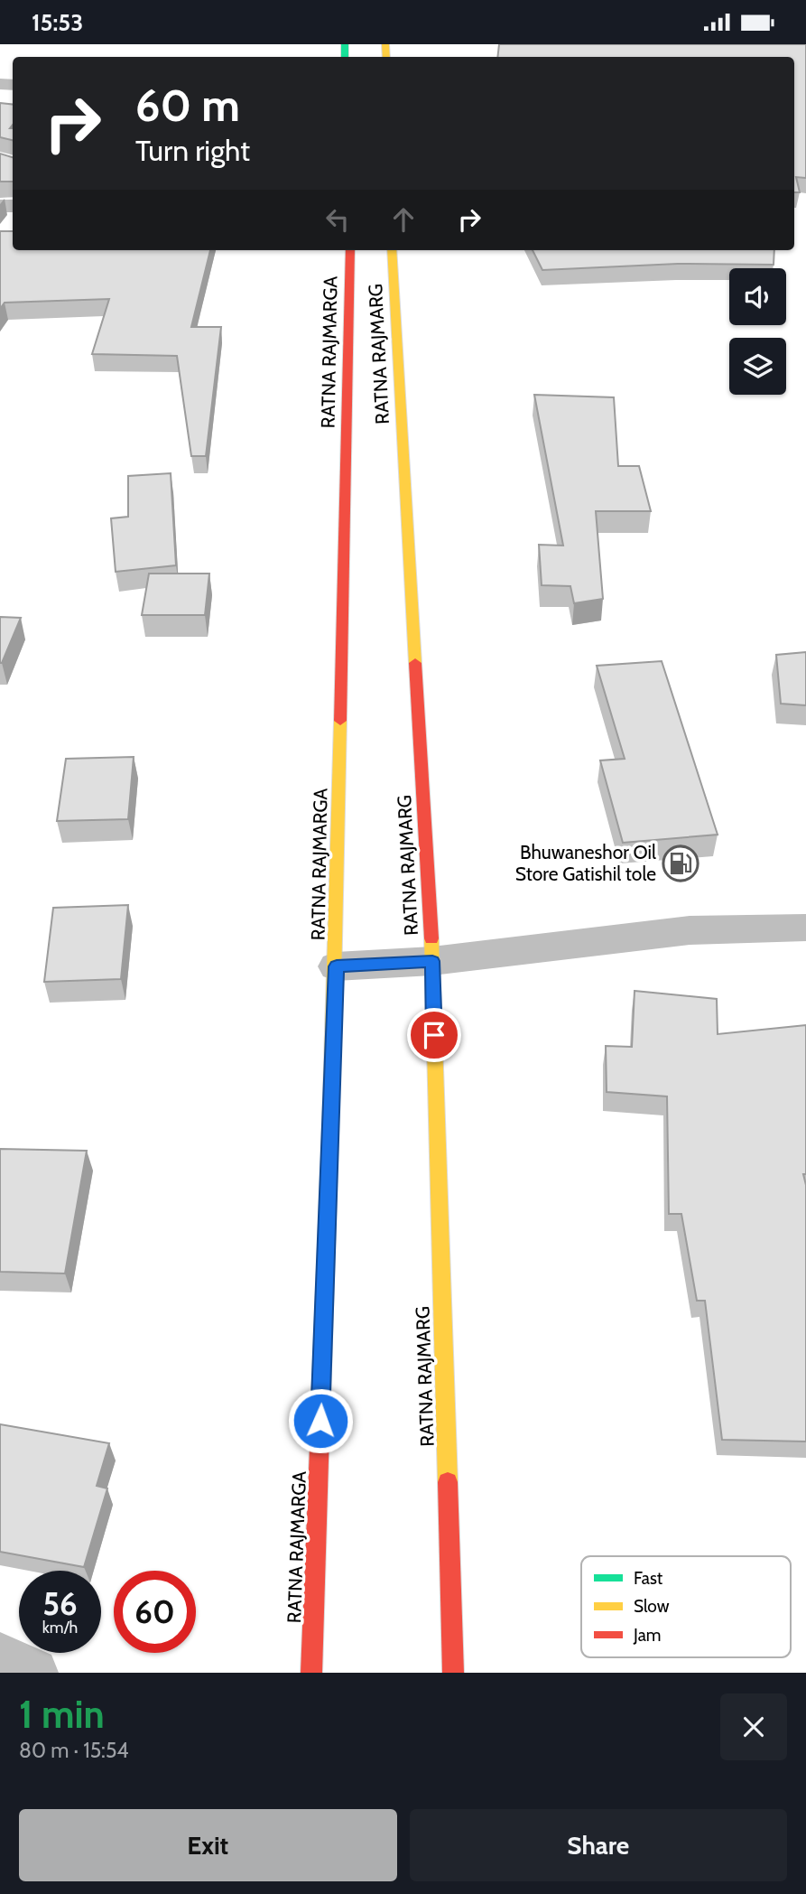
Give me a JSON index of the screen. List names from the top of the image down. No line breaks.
{"streets":{"main road":["RATNA RAJMARGA","RATNA RAJMARG"]},"places":{"fuel station":["Bhuwaneshor Oil Store Gatishil tole"]},"legend":["Fast","Slow","Jam"],"page":{"status":"15:53","turn":["60 m","Turn right"],"speed":"56 km/h","limit":"60","heading":["1 min","80 m · 15:54"],"buttons":["Exit","Share"]}}
